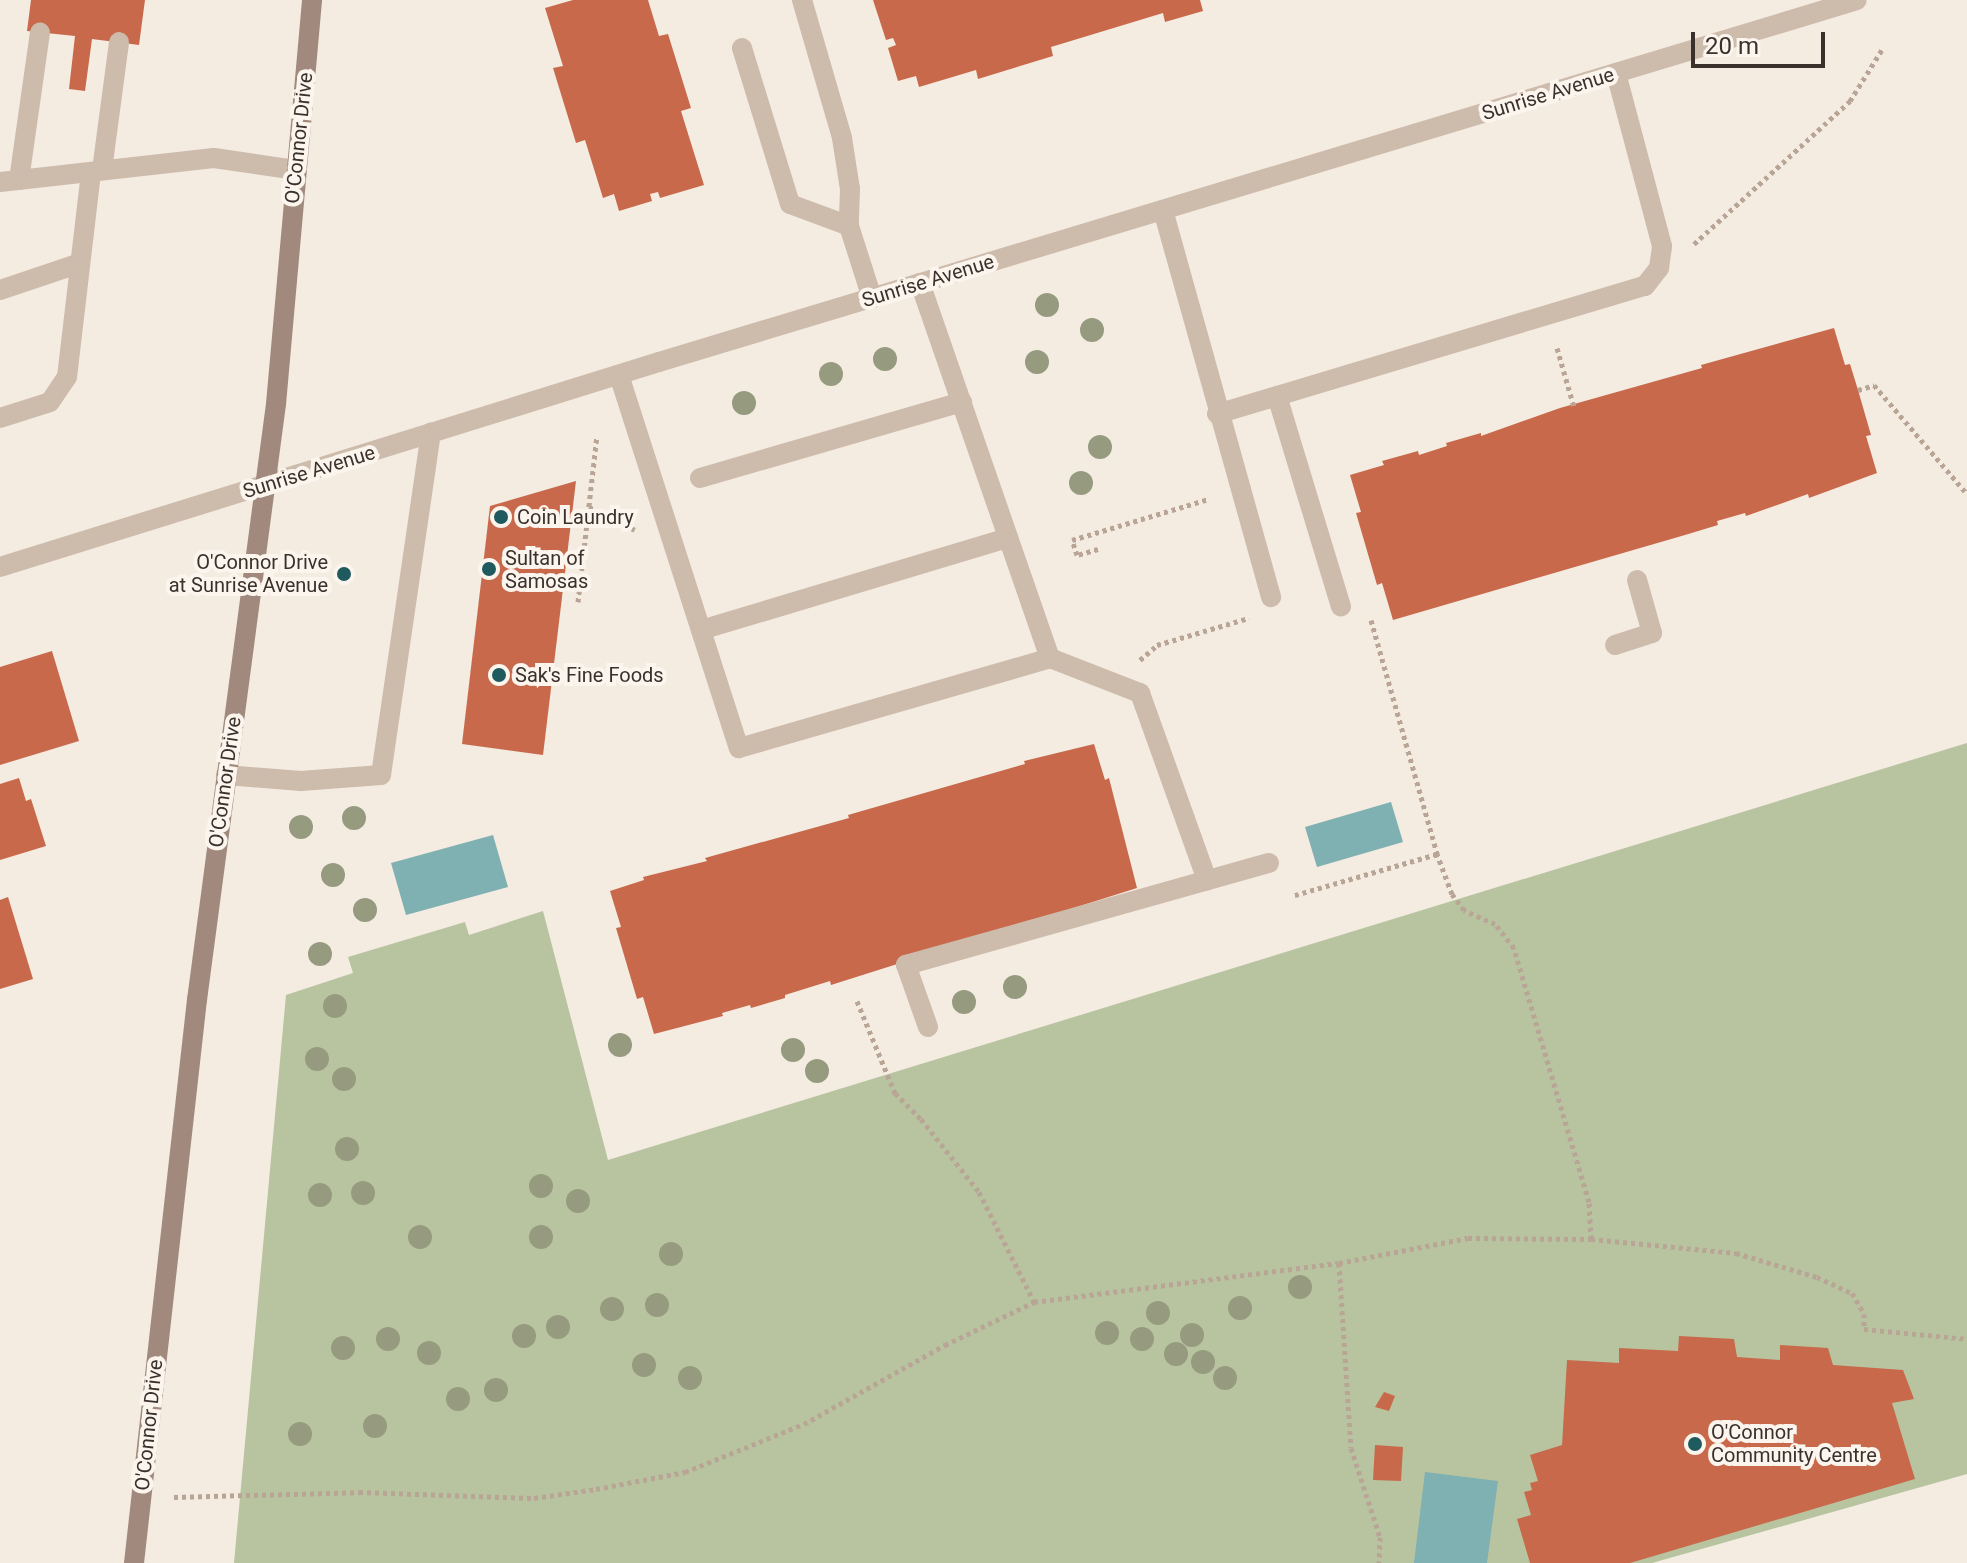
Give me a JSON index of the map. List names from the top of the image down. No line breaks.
{"streets":{"main road":["O'Connor Drive"],"street":["Sunrise Avenue"]},"crossings":[["Sunrise Avenue","O'Connor Drive"]],"places":["Coin Laundry","Sultan of Samosas","O'Connor Drive at Sunrise Avenue","Sak's Fine Foods","O'Connor Community Centre"],"scale_bar":"20 m"}
